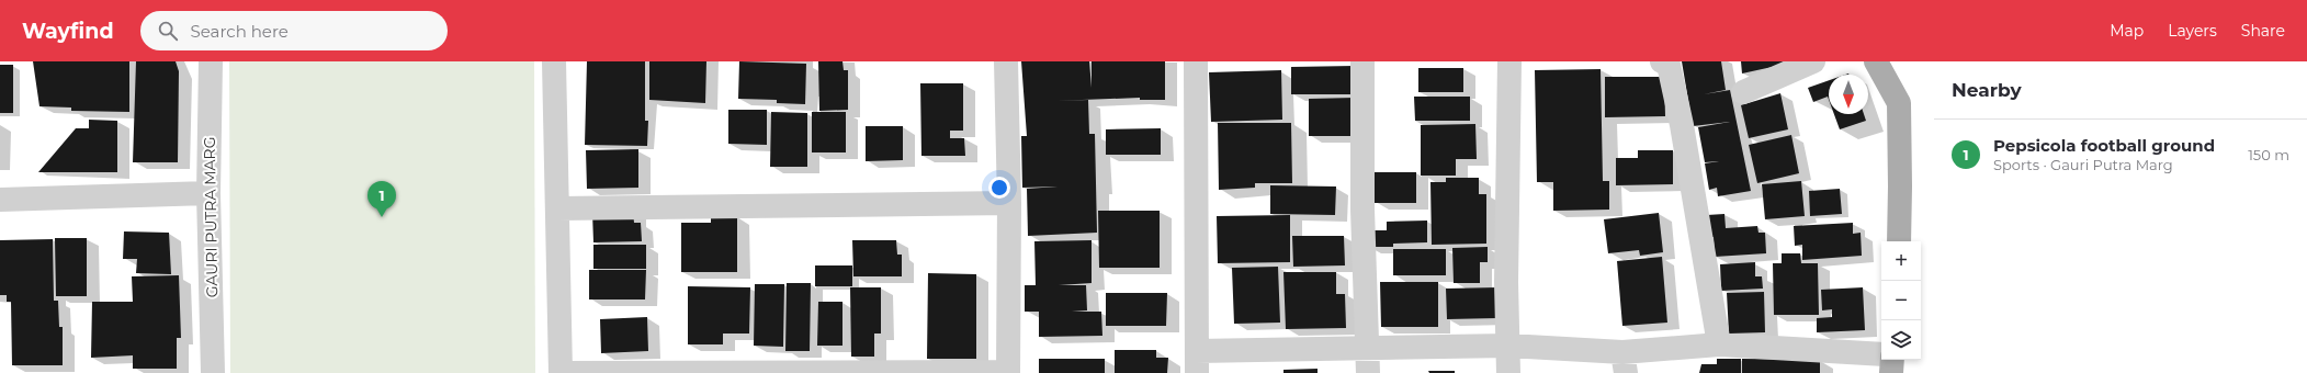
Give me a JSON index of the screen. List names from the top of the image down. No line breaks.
{"streets":{"street":["GAURI PUTRA MARG"]},"north":"bottom","page":{"header":"Wayfind","search":"Search here","nav":["Map","Layers","Share"],"heading":"Nearby","list":[{"mark":"1","name":"Pepsicola football ground","note":"Sports · Gauri Putra Marg","value":"150 m"}],"pins":"1","map_buttons":["+","−"]}}
